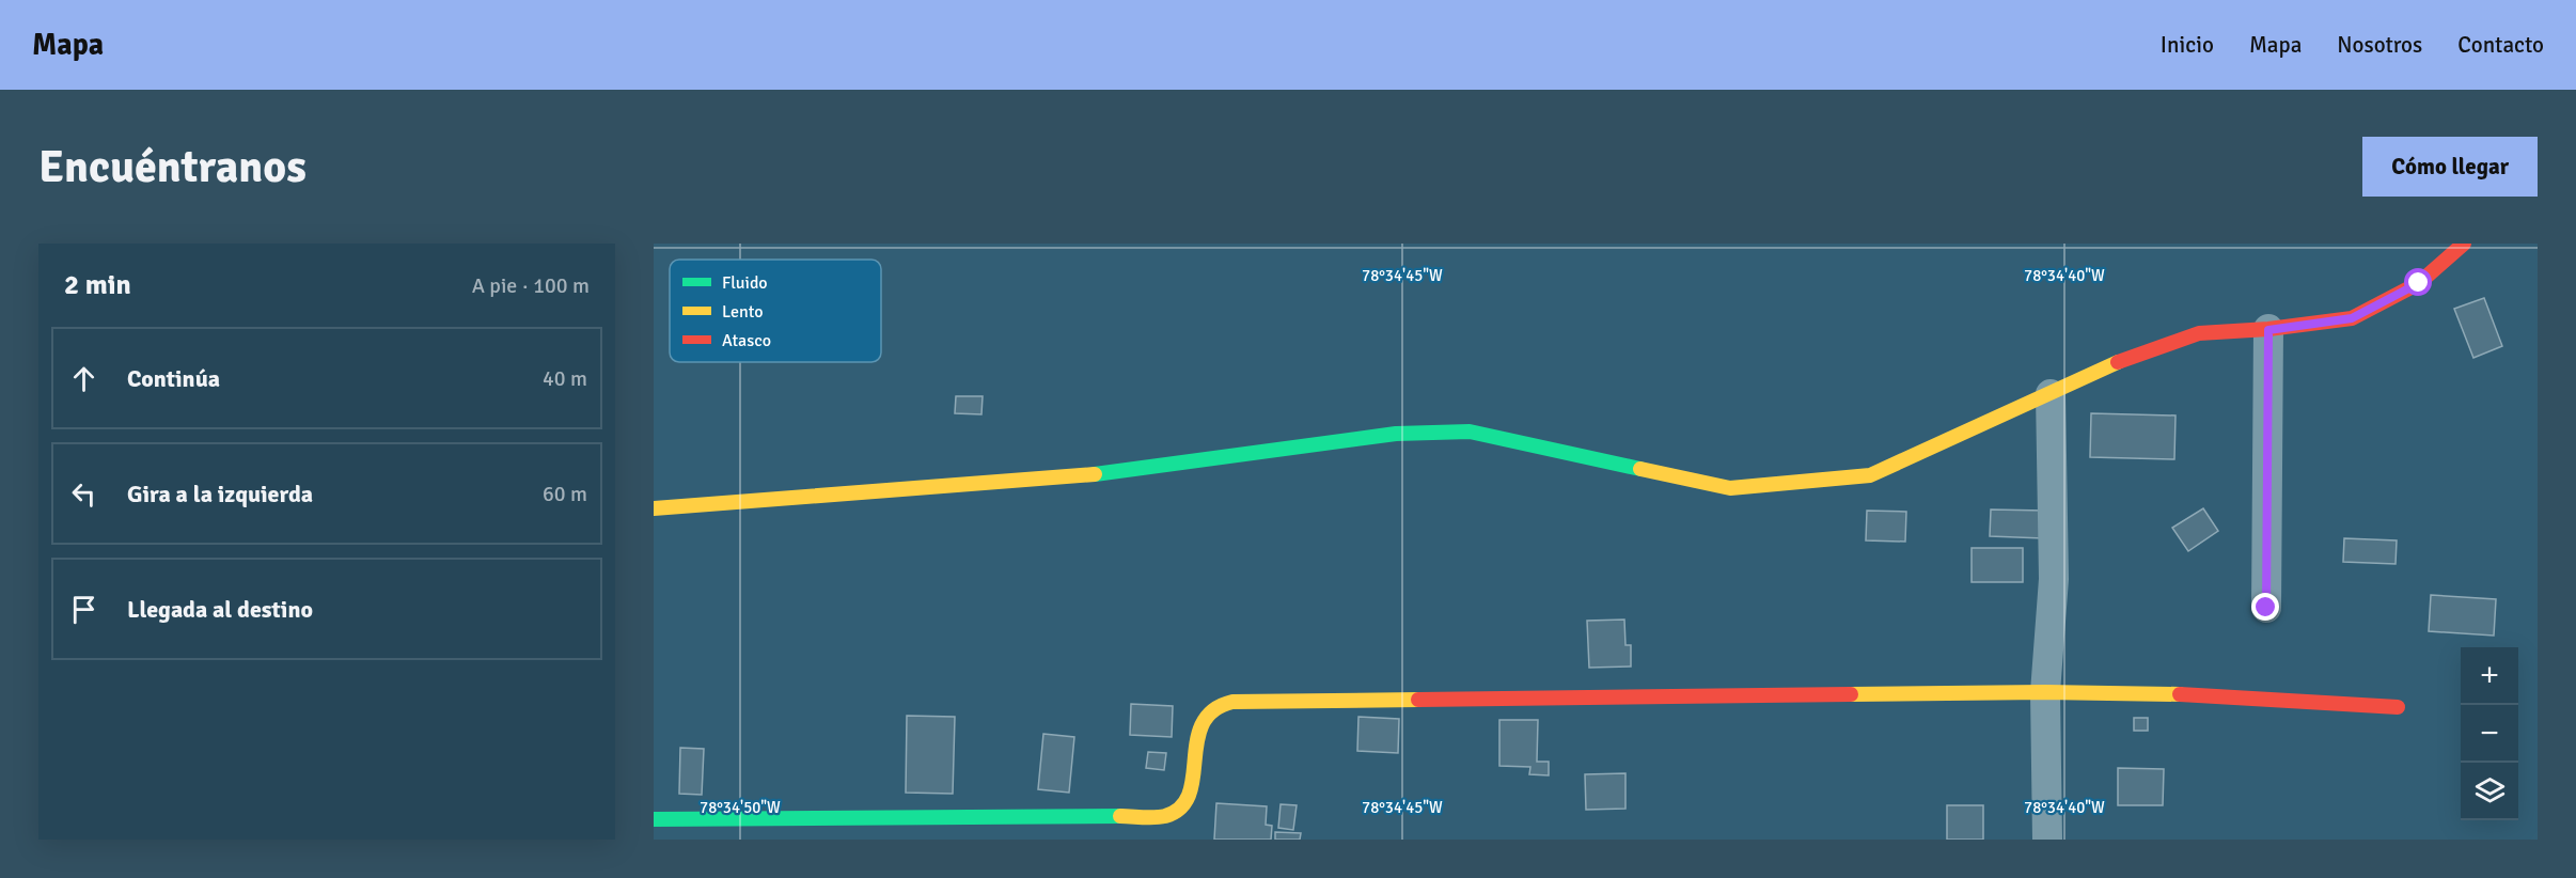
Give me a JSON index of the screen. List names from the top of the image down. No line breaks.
{"legend":["Fluido","Lento","Atasco"],"page":{"header":"Mapa","nav":["Inicio","Mapa","Nosotros","Contacto"],"buttons":"Cómo llegar","title":"Encuéntranos","heading":["2 min","A pie · 100 m"],"list":[["Continúa","40 m"],["Gira a la izquierda","60 m"],"Llegada al destino"],"map_buttons":["+","−"]},"coordinates":["78°34'45\"W","78°34'40\"W","78°34'50\"W"]}
